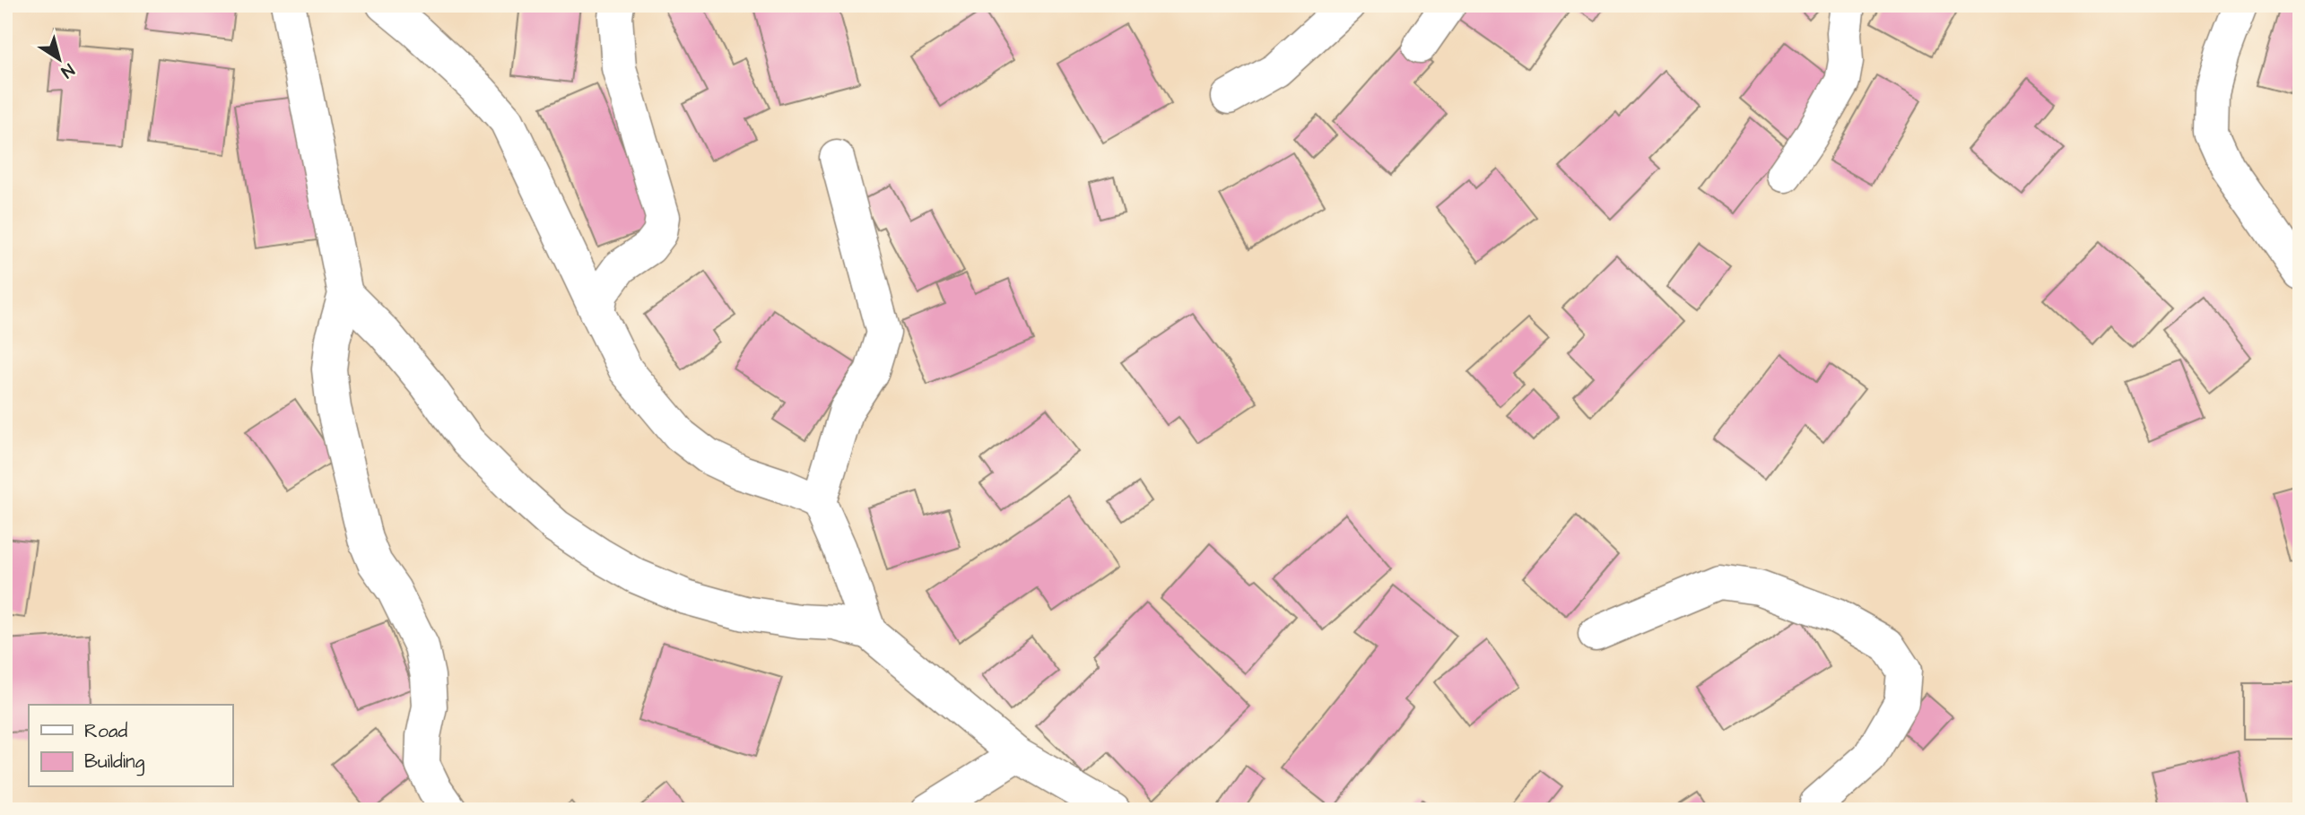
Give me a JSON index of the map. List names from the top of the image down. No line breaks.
{"legend":["Road","Building"],"north":"bottom right"}
